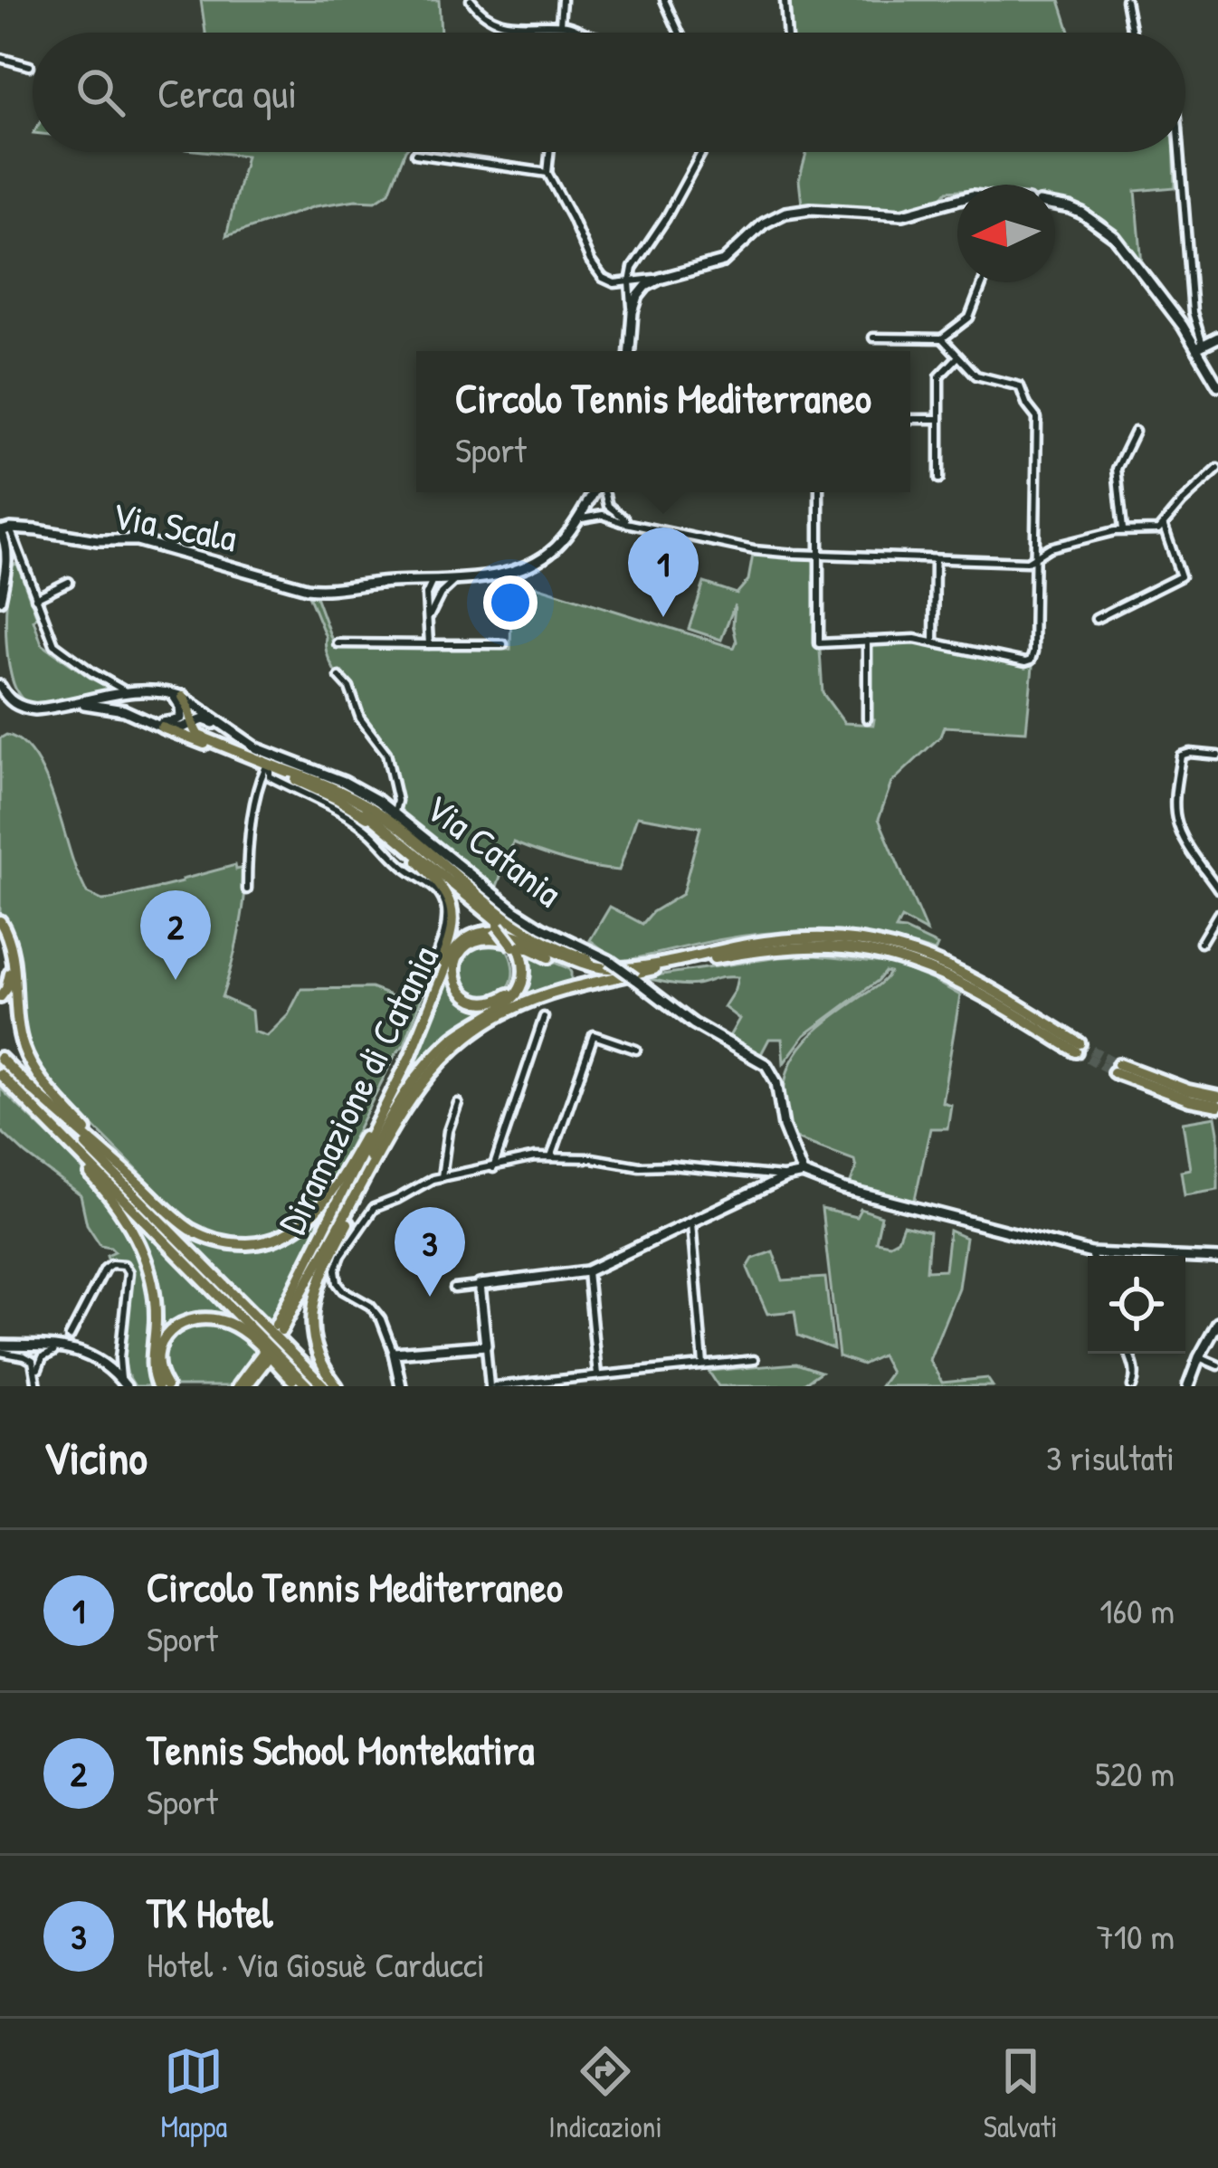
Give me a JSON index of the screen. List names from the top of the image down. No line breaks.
{"streets":{"highway":["Diramazione di Catania"],"main road":["Via Scala","Via Catania"]},"north":"left","page":{"search":"Cerca qui","popup":["Circolo Tennis Mediterraneo","Sport"],"pins":["1","2","3"],"heading":["Vicino","3 risultati"],"list":[{"mark":"1","name":"Circolo Tennis Mediterraneo","note":"Sport","value":"160 m"},{"mark":"2","name":"Tennis School Montekatira","note":"Sport","value":"520 m"},{"mark":"3","name":"TK Hotel","note":"Hotel · Via Giosuè Carducci","value":"710 m"}],"nav":["Mappa","Indicazioni","Salvati"]}}
